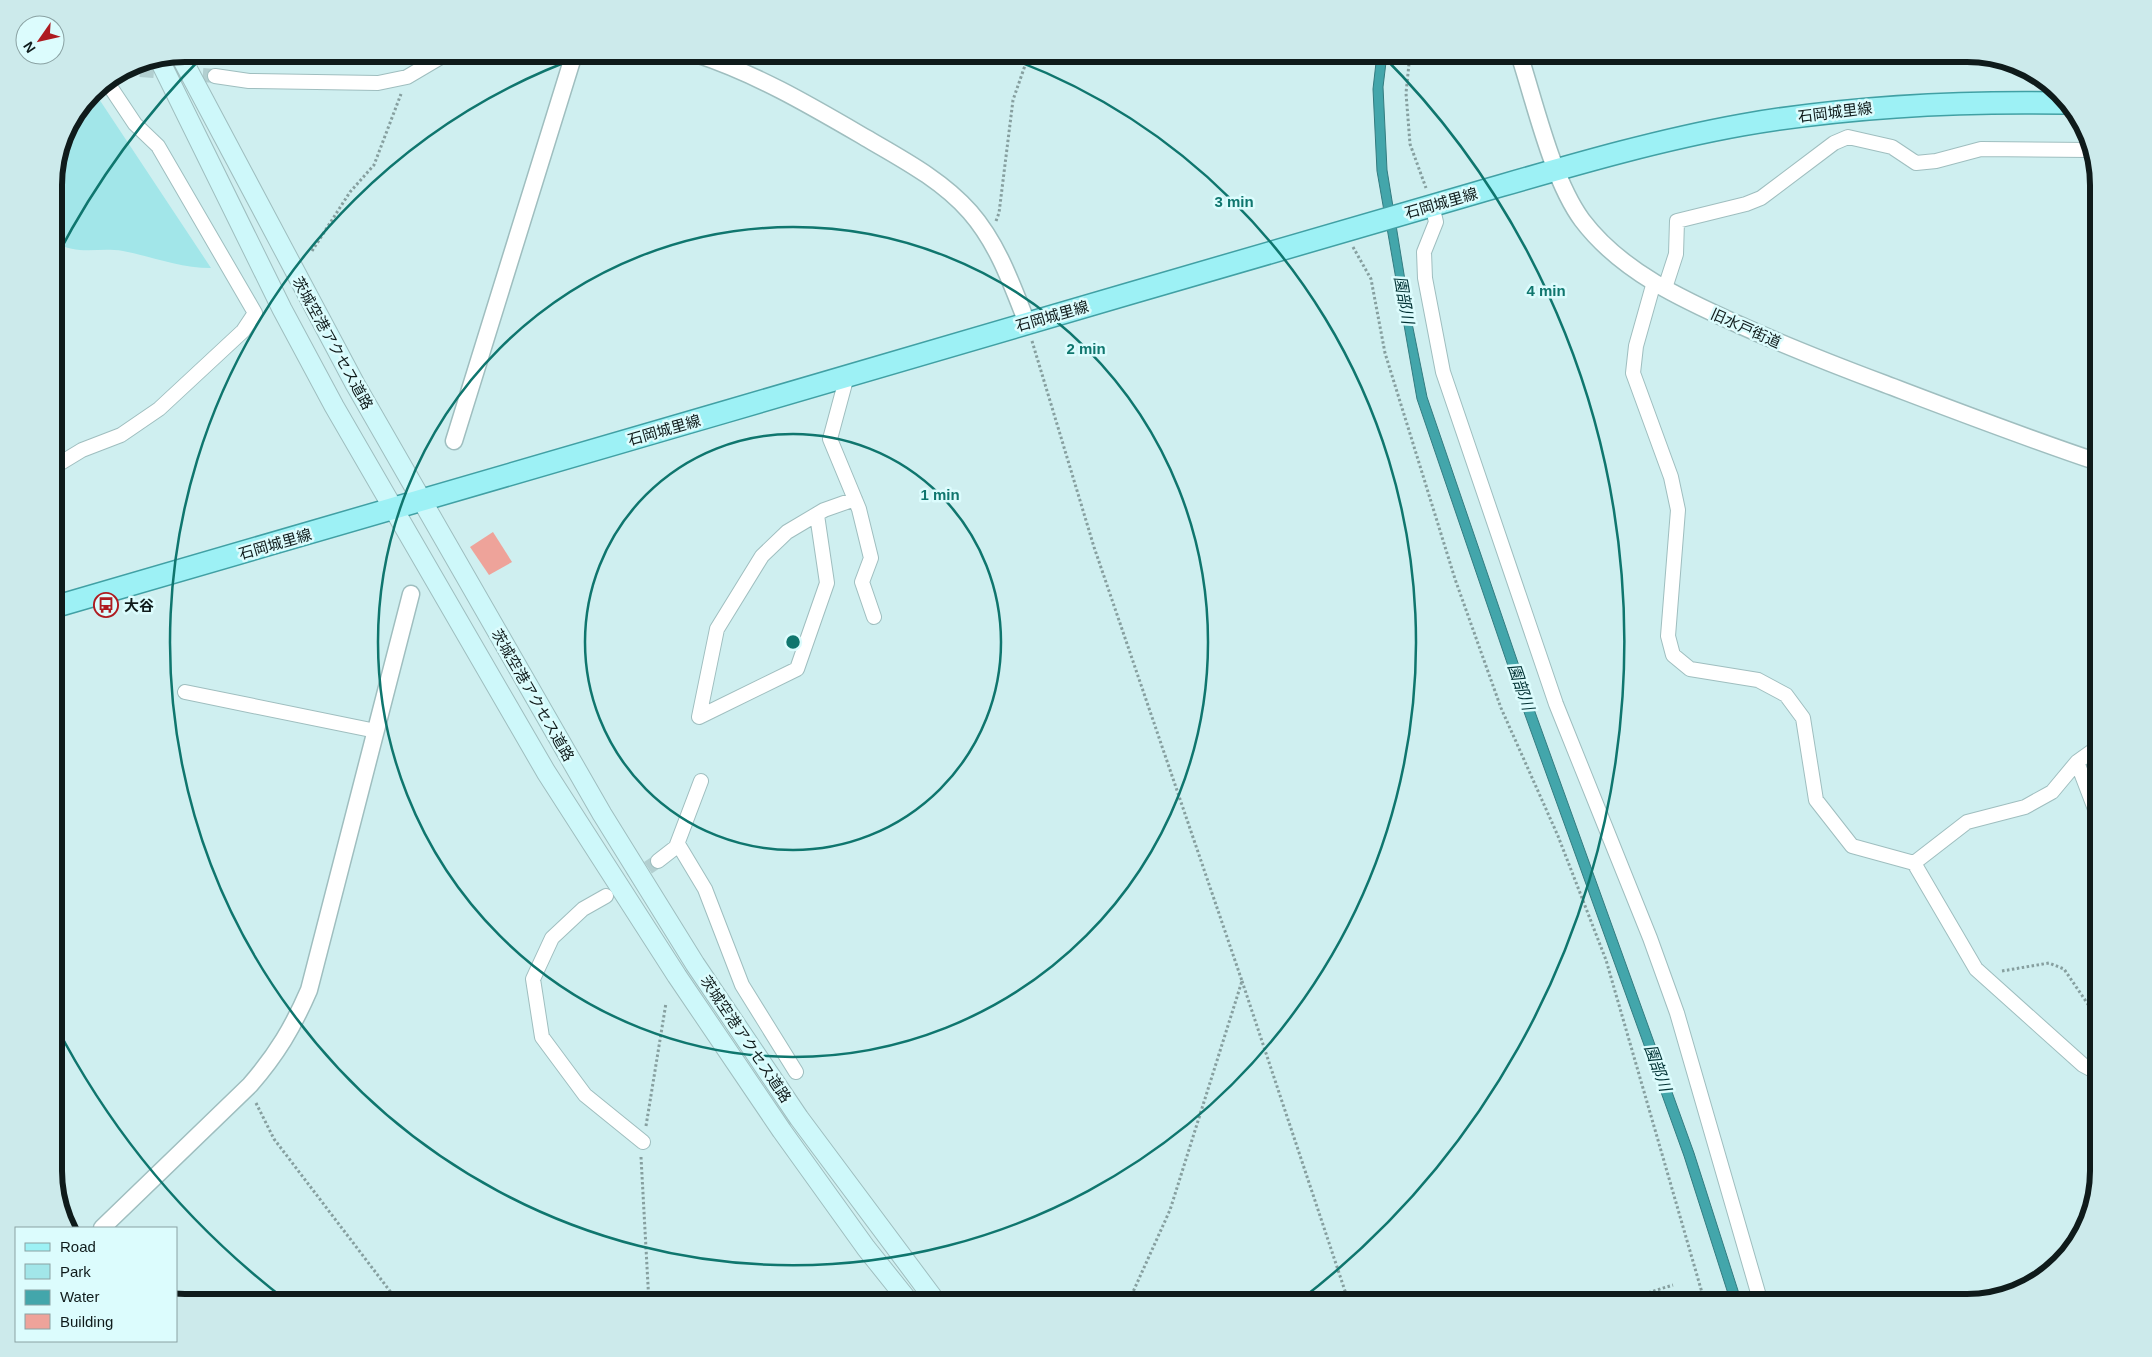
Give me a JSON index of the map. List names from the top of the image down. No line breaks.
{"streets":{"main road":["石岡城里線","茨城空港アクセス道路"],"street":["旧水戸街道"]},"crossings":[["石岡城里線","旧水戸街道"],["石岡城里線","茨城空港アクセス道路"]],"water":["園部川"],"places":{"bus stop":["大谷"]},"legend":["Road","Park","Water","Building"],"north":"bottom left","rings":["3 min","4 min","2 min","1 min"]}
